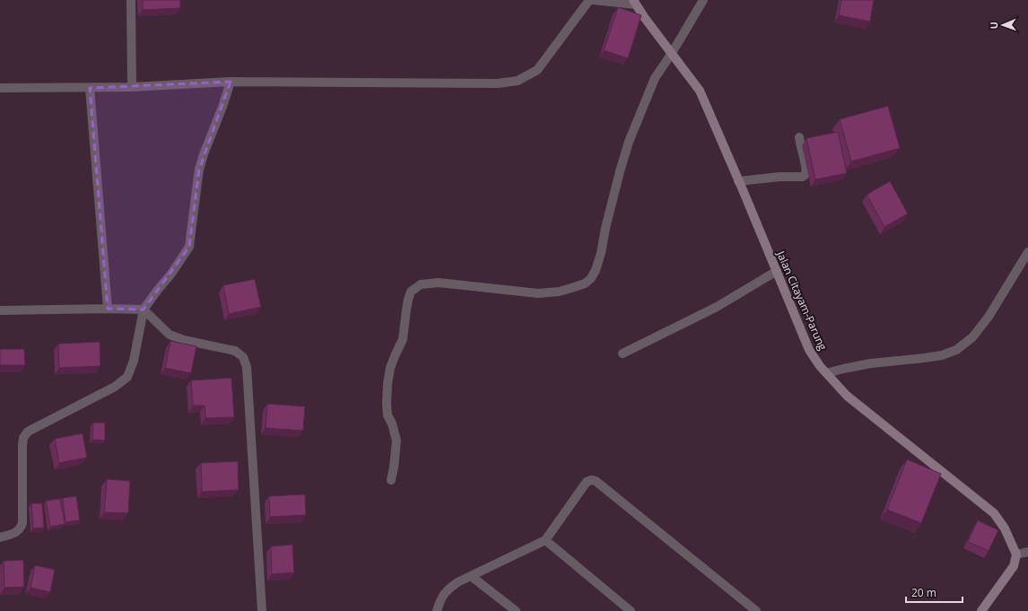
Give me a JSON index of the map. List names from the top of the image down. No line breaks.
{"streets":{"street":["Jalan Citayam-Parung"]},"scale_bar":"20 m","north":"left"}
